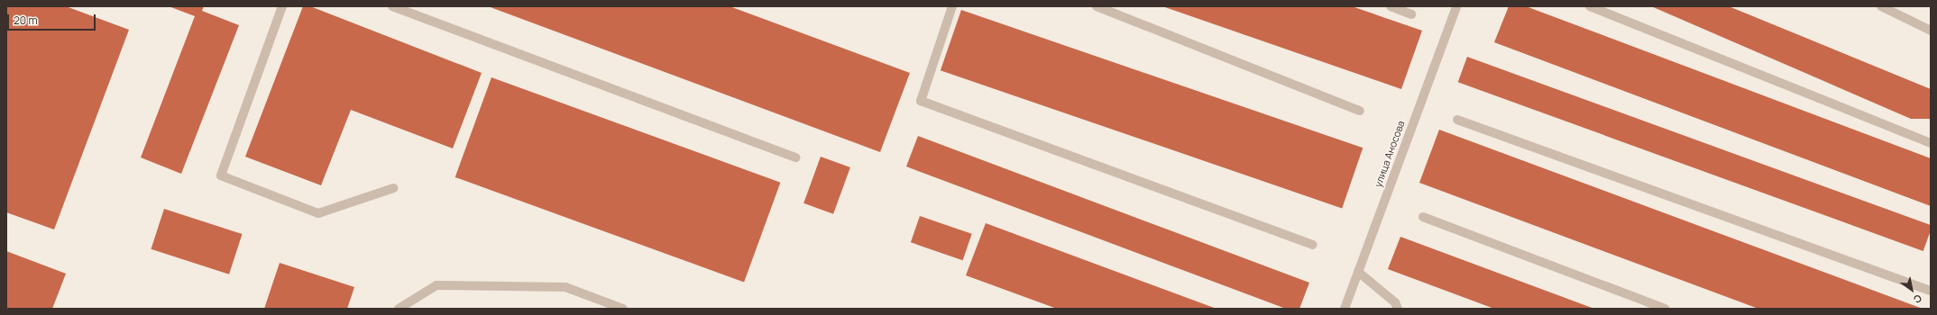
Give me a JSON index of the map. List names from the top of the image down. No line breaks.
{"streets":{"street":["улица Аносова"]},"scale_bar":"20 m","north":"bottom right"}
